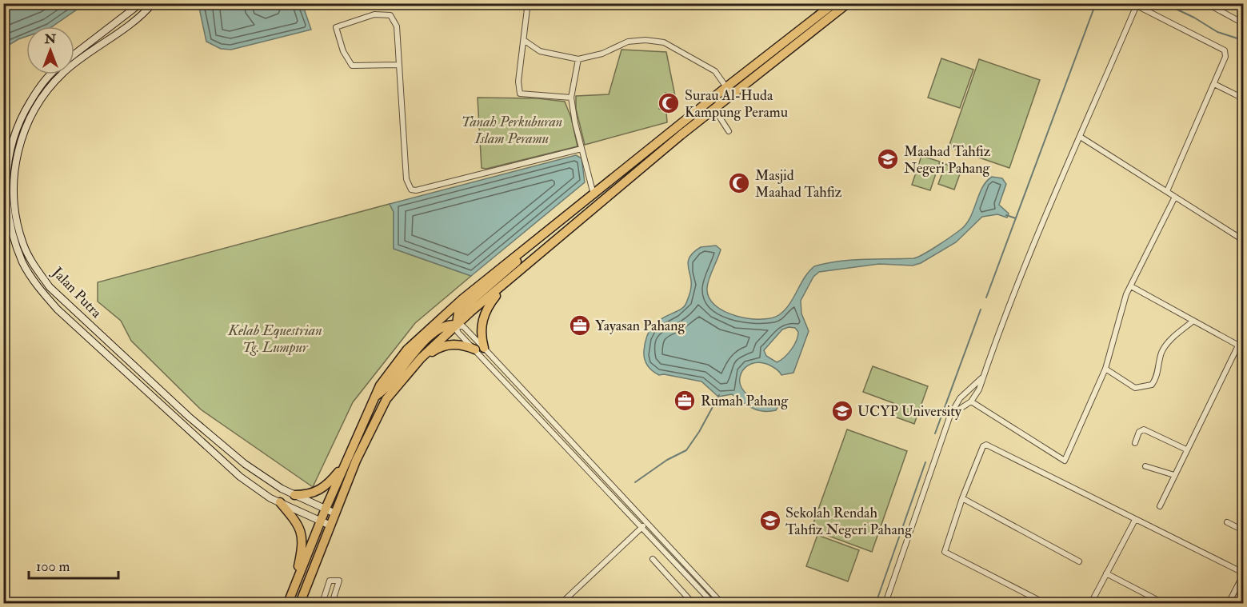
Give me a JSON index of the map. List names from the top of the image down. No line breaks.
{"streets":{"main road":["Jalan Putra"]},"parks":["Tanah Perkuburan Islam Peramu","Kelab Equestrian Tg. Lumpur"],"places":{"mosque":["Surau Al-Huda Kampung Peramu","Masjid Maahad Tahfiz"],"school or university":["Maahad Tahfiz Negeri Pahang","UCYP University","Sekolah Rendah Tahfiz Negeri Pahang"],"office":["Yayasan Pahang","Rumah Pahang"]},"scale_bar":"100 m","north":"top"}
